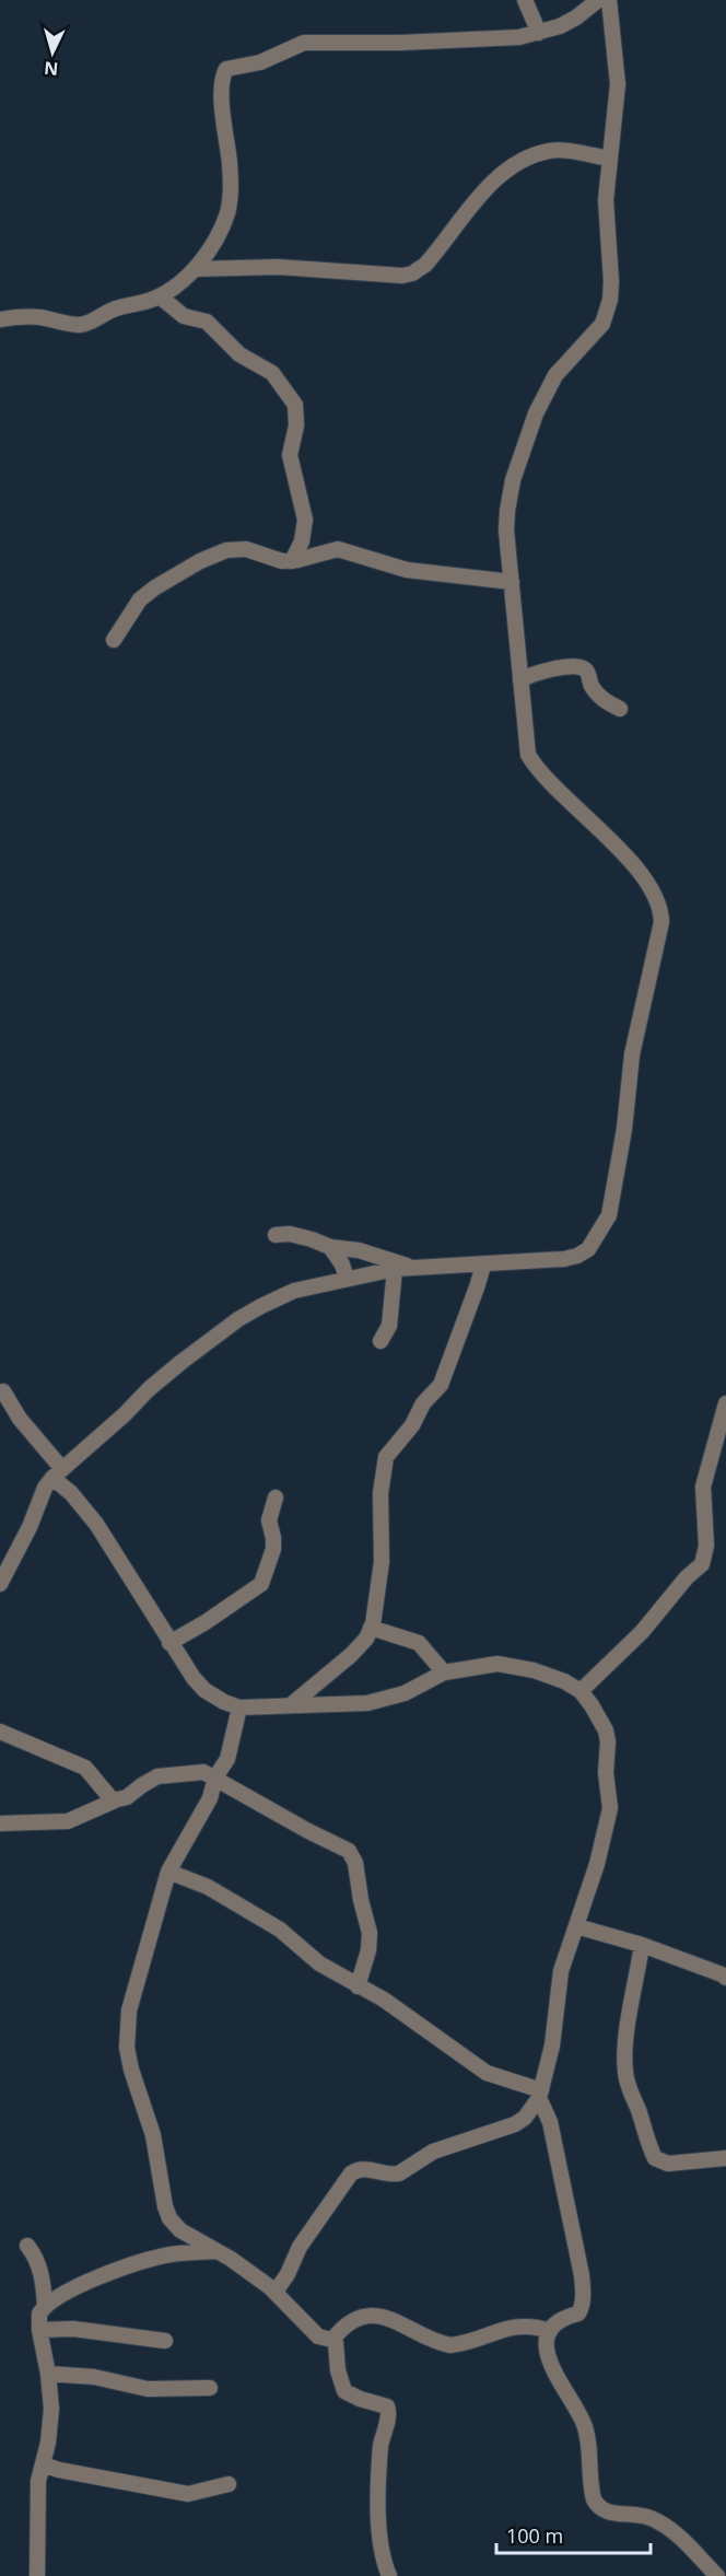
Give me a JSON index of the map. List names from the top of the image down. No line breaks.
{"scale_bar":"100 m","north":"bottom"}
